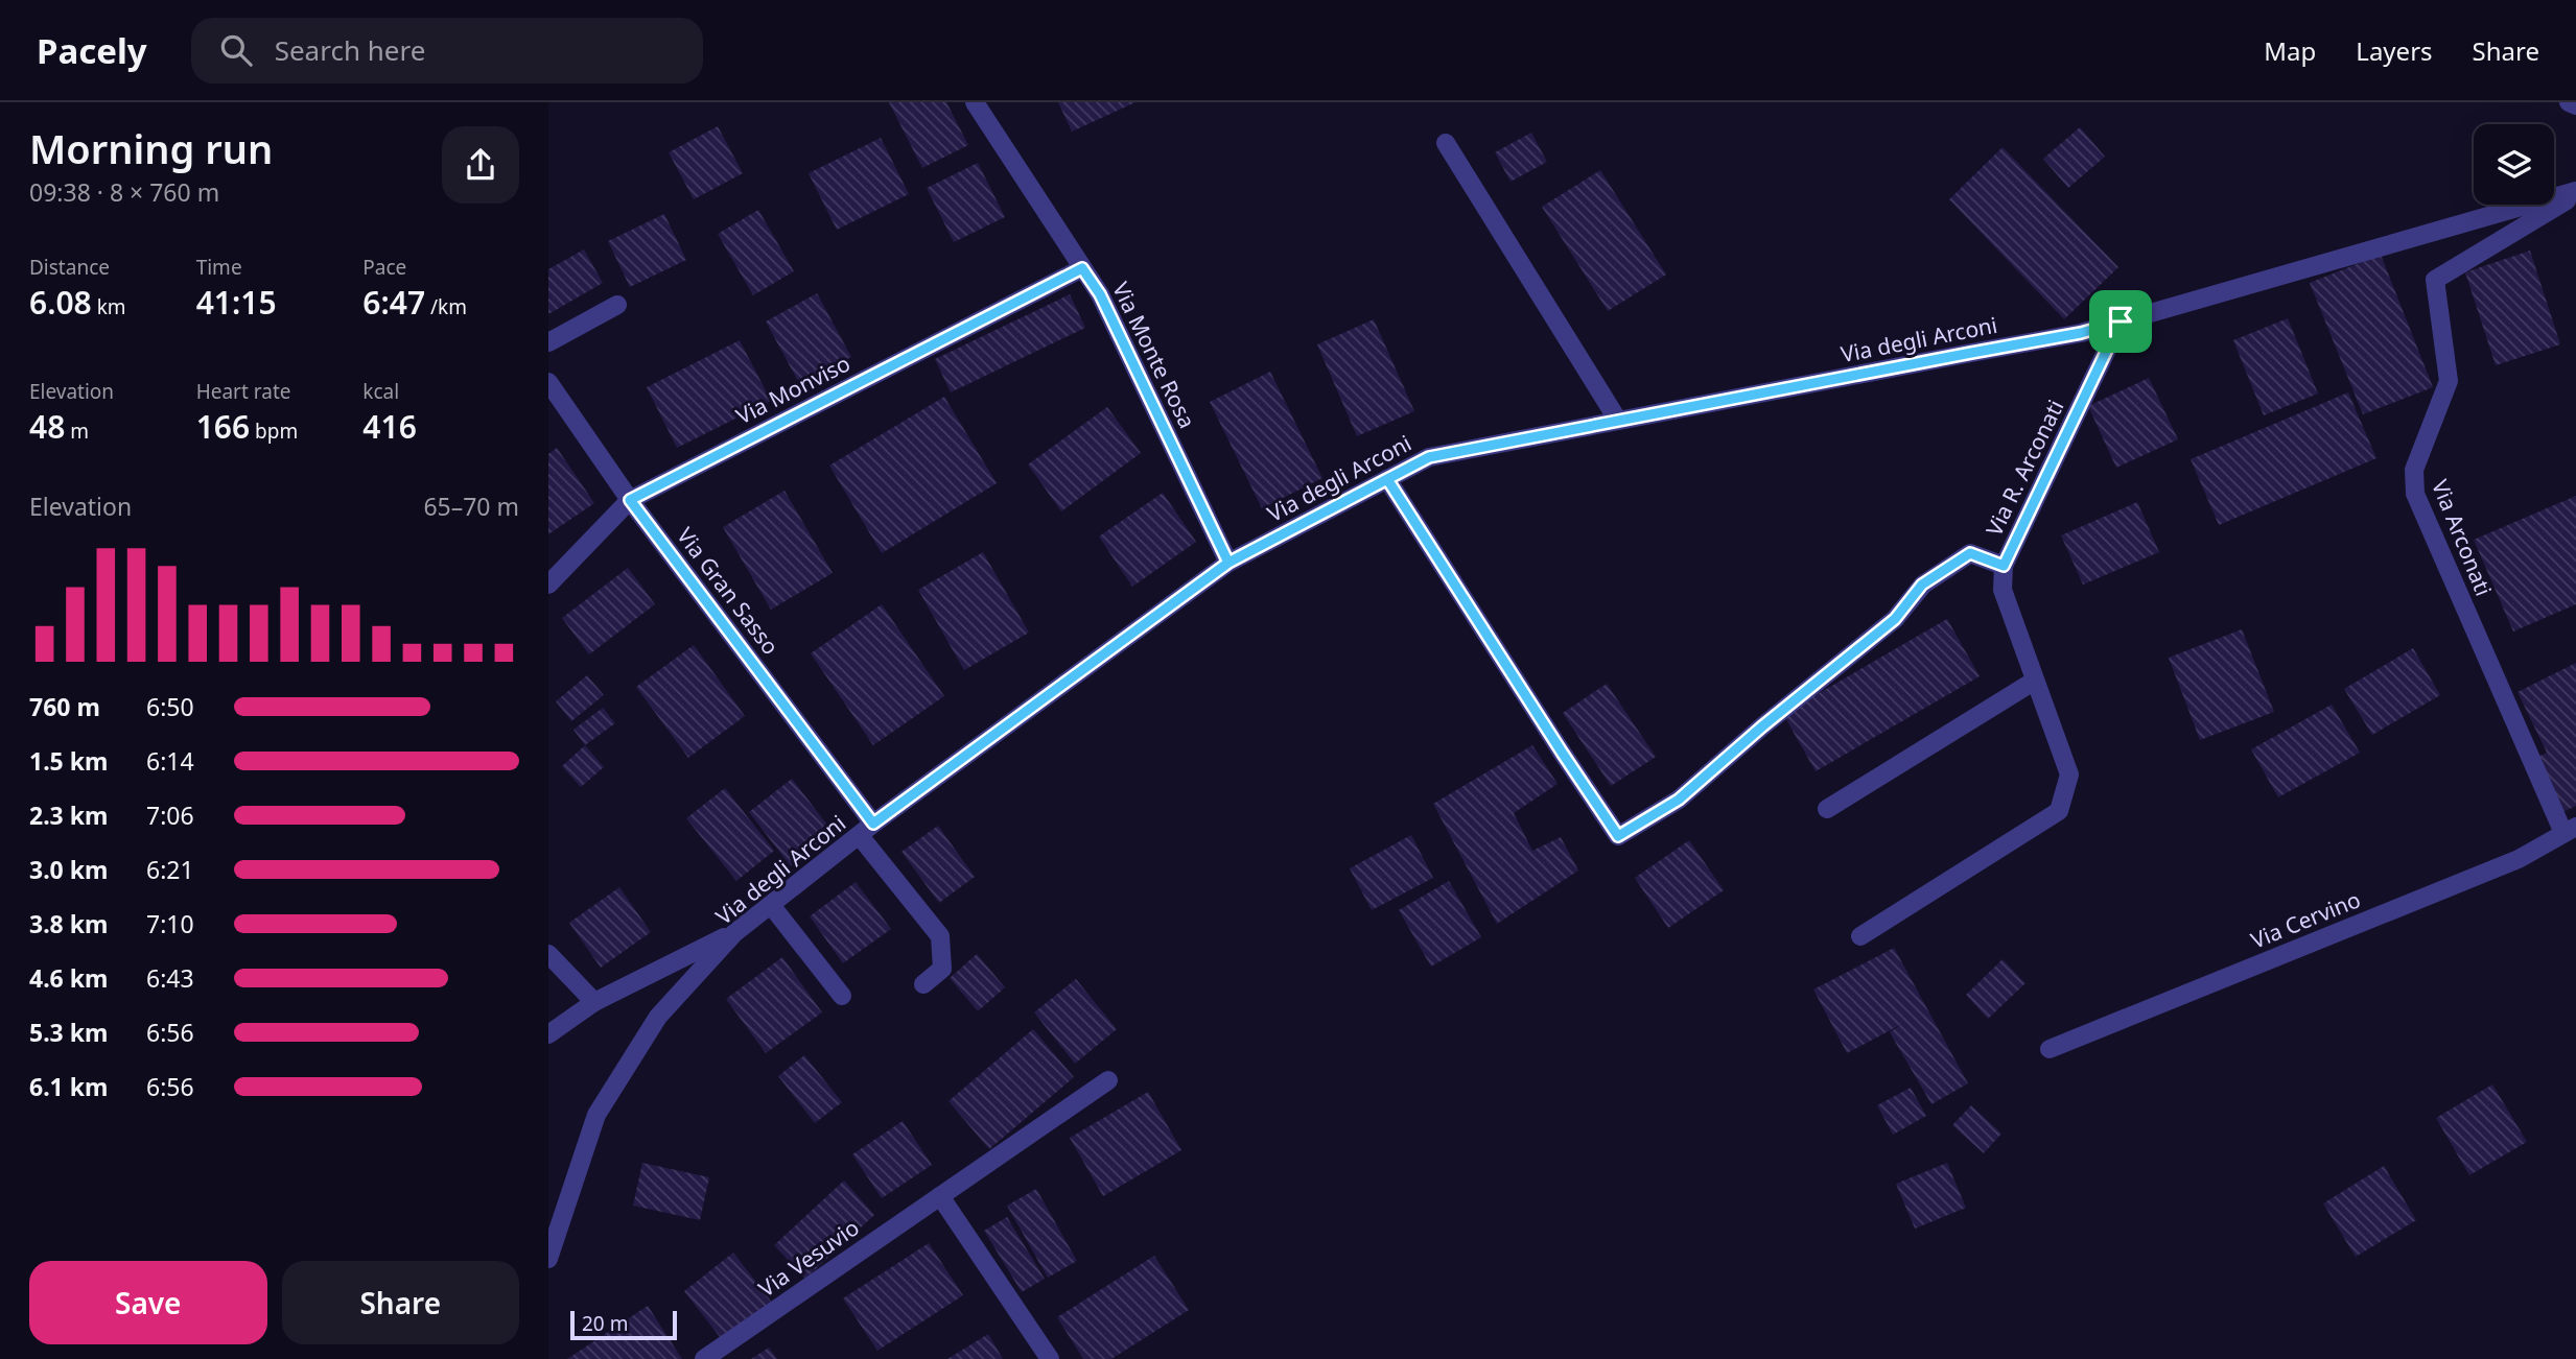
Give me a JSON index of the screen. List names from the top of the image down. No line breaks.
{"streets":{"street":["Via degli Arconi","Via Monte Rosa","Via Monviso","Via R. Arconati","Via Arconati","Via Gran Sasso","Via Cervino","Via Vesuvio"]},"crossings":[["Via degli Arconi","Via Monte Rosa"],["Via degli Arconi","Via R. Arconati"],["Via degli Arconi","Via Arconati"],["Via degli Arconi","Via Gran Sasso"],["Via Monte Rosa","Via Monviso"],["Via Monviso","Via Gran Sasso"],["Via Arconati","Via Cervino"]],"scale_bar":"20 m","page":{"header":"Pacely","search":"Search here","nav":["Map","Layers","Share"],"heading":["Morning run","09:38 · 8 × 760 m"],"stats":[["Distance","6.08 km"],["Time","41:15"],["Pace","6:47 /km"],["Elevation","48 m"],["Heart rate","166 bpm"],["kcal","416"]],"chart":["Elevation","65–70 m"],"list":[{"name":"760 m","note":"6:50"},{"name":"1.5 km","note":"6:14"},{"name":"2.3 km","note":"7:06"},{"name":"3.0 km","note":"6:21"},{"name":"3.8 km","note":"7:10"},{"name":"4.6 km","note":"6:43"},{"name":"5.3 km","note":"6:56"},{"name":"6.1 km","note":"6:56"}],"buttons":["Save","Share"],"scale":"20 m"}}
